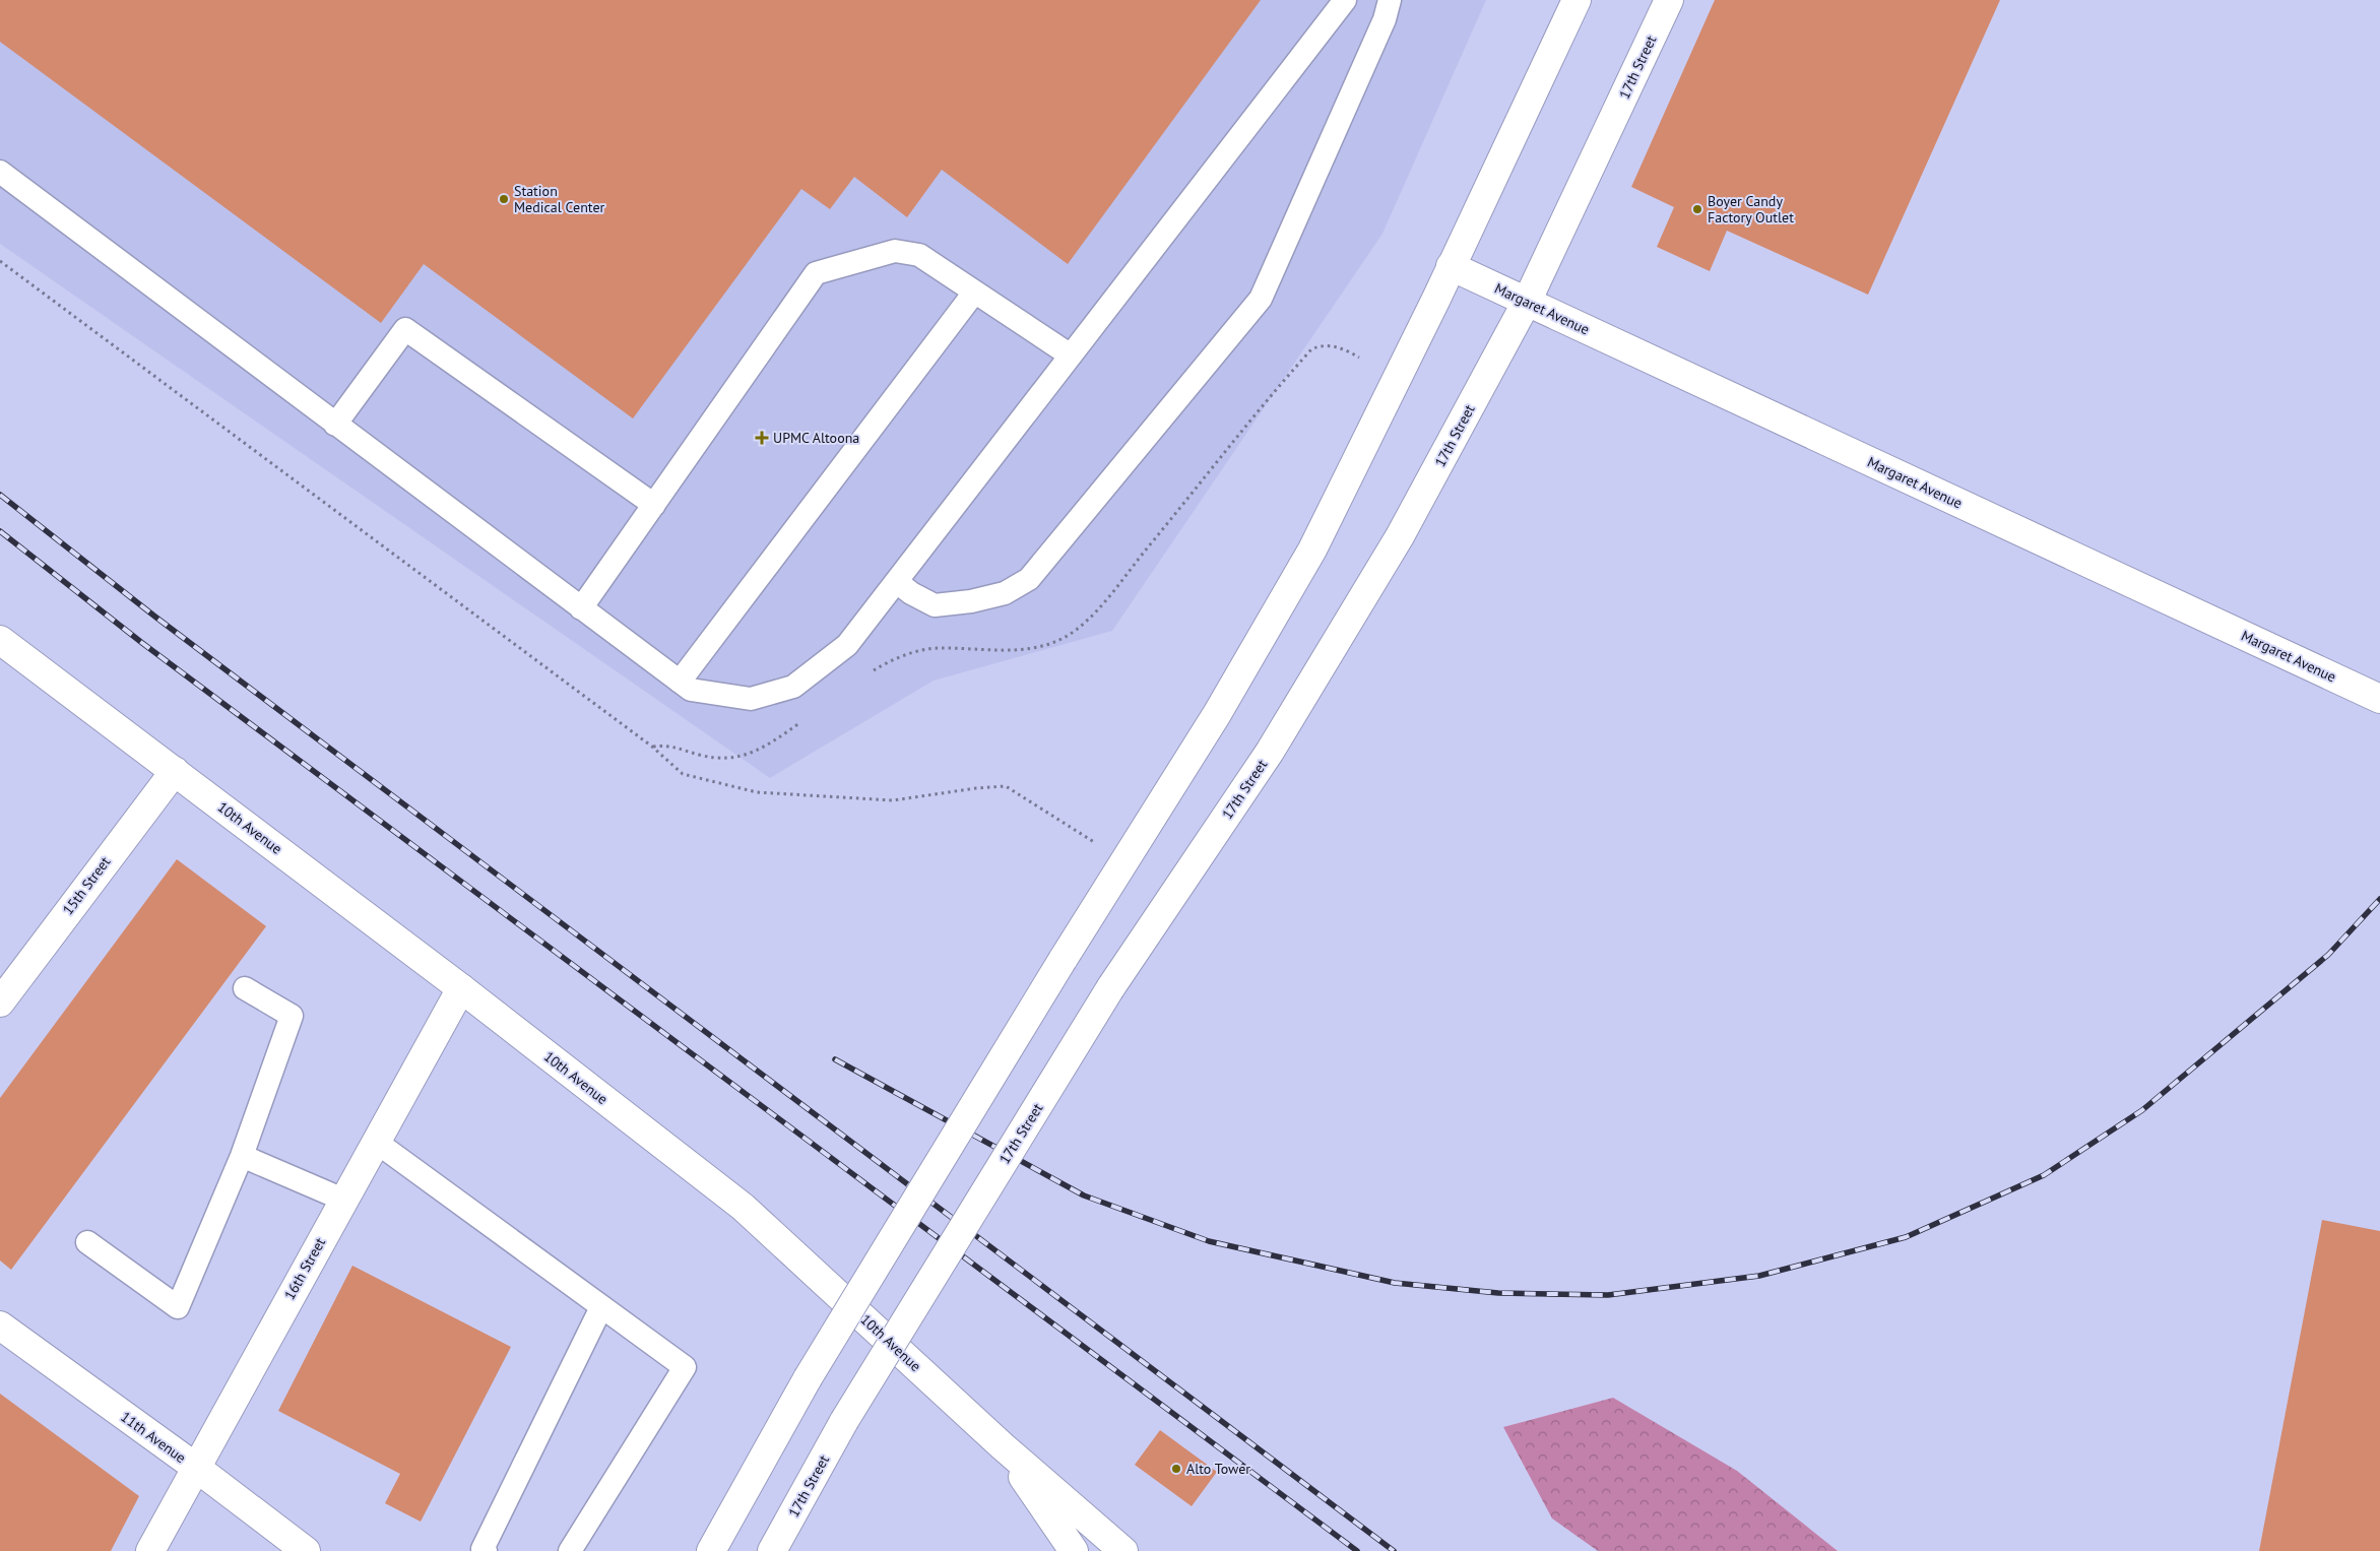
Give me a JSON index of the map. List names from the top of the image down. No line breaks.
{"streets":{"main road":["17th Street","Margaret Avenue","10th Avenue","15th Street","16th Street","11th Avenue"]},"crossings":[["17th Street","Margaret Avenue"],["10th Avenue","15th Street"],["10th Avenue","16th Street"],["16th Street","11th Avenue"]],"places":{"other":["Station Medical Center","Boyer Candy Factory Outlet","Alto Tower"],"health":["UPMC Altoona"]}}
